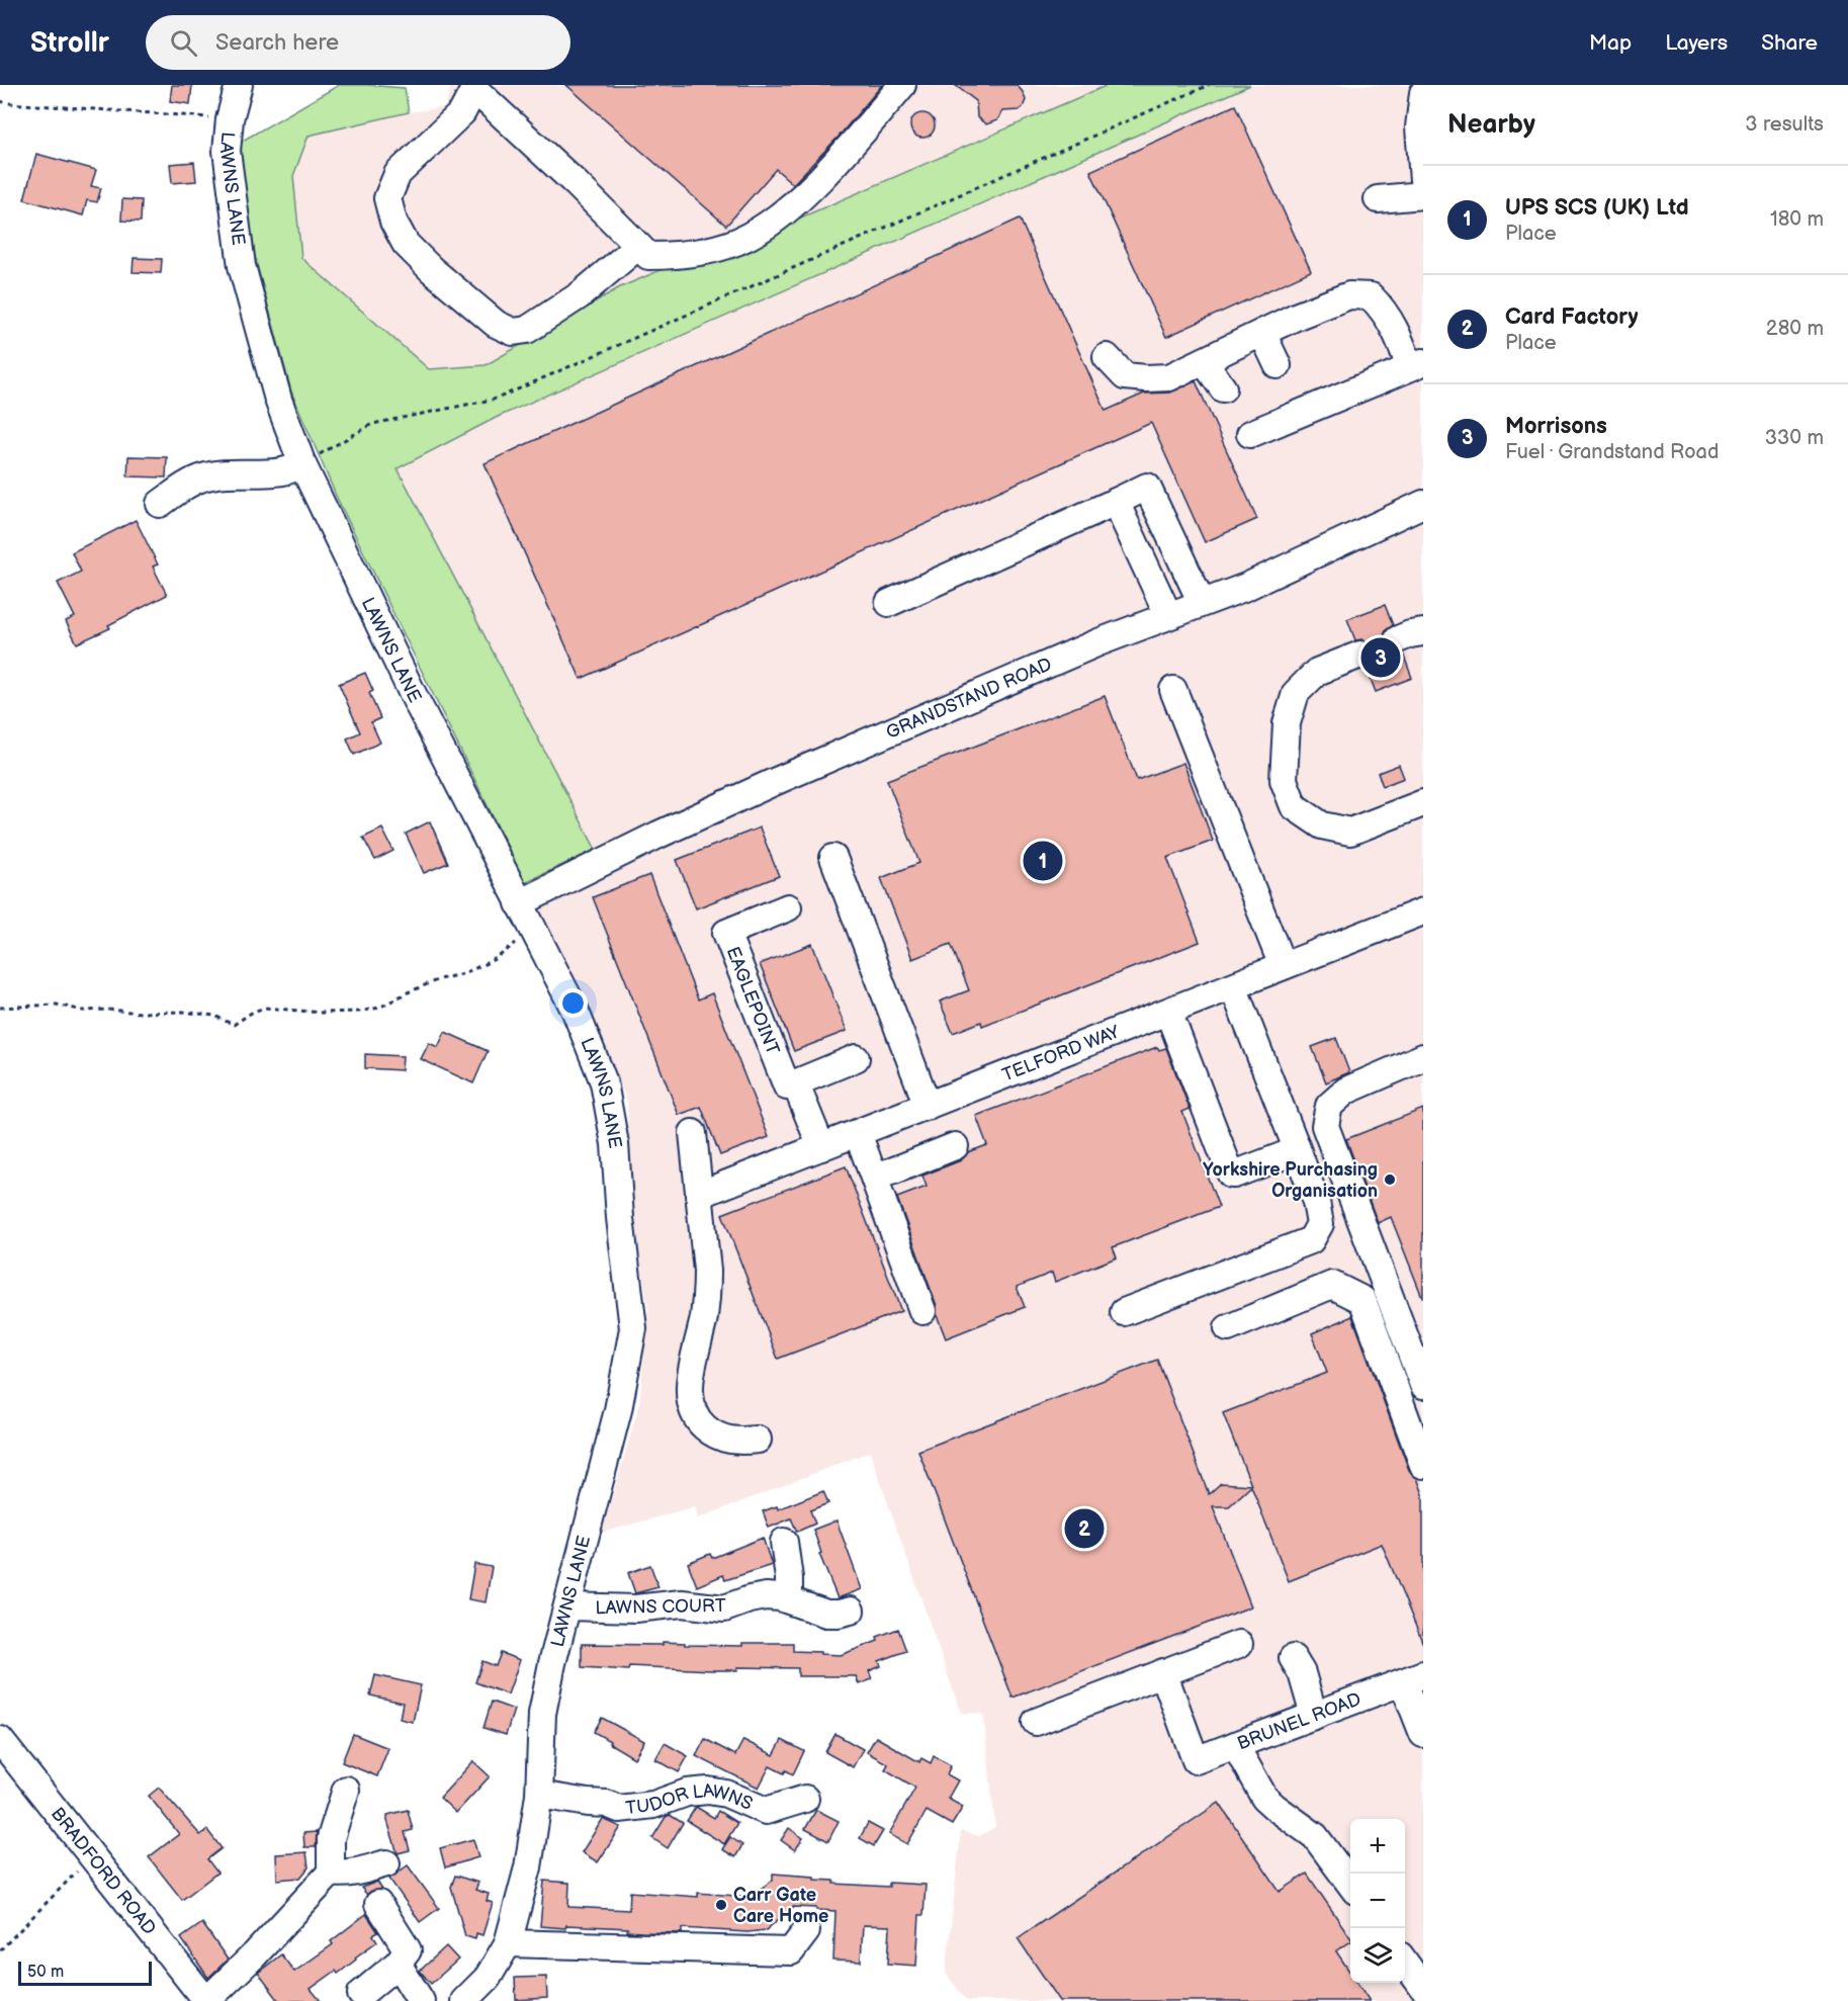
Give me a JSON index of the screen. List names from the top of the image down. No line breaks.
{"streets":{"street":["LAWNS LANE","GRANDSTAND ROAD","EAGLEPOINT","TELFORD WAY","LAWNS COURT","BRUNEL ROAD","TUDOR LAWNS","BRADFORD ROAD"]},"crossings":[["LAWNS LANE","GRANDSTAND ROAD"],["LAWNS LANE","LAWNS COURT"],["LAWNS LANE","TUDOR LAWNS"],["EAGLEPOINT","TELFORD WAY"]],"places":["Yorkshire Purchasing Organisation","Carr Gate Care Home"],"scale_bar":"50 m","page":{"header":"Strollr","search":"Search here","nav":["Map","Layers","Share"],"heading":["Nearby","3 results"],"list":[{"mark":"1","name":"UPS SCS (UK) Ltd","note":"Place","value":"180 m"},{"mark":"2","name":"Card Factory","note":"Place","value":"280 m"},{"mark":"3","name":"Morrisons","note":"Fuel · Grandstand Road","value":"330 m"}],"pins":["3","1","2"],"map_buttons":["+","−"],"scale":"50 m"}}
